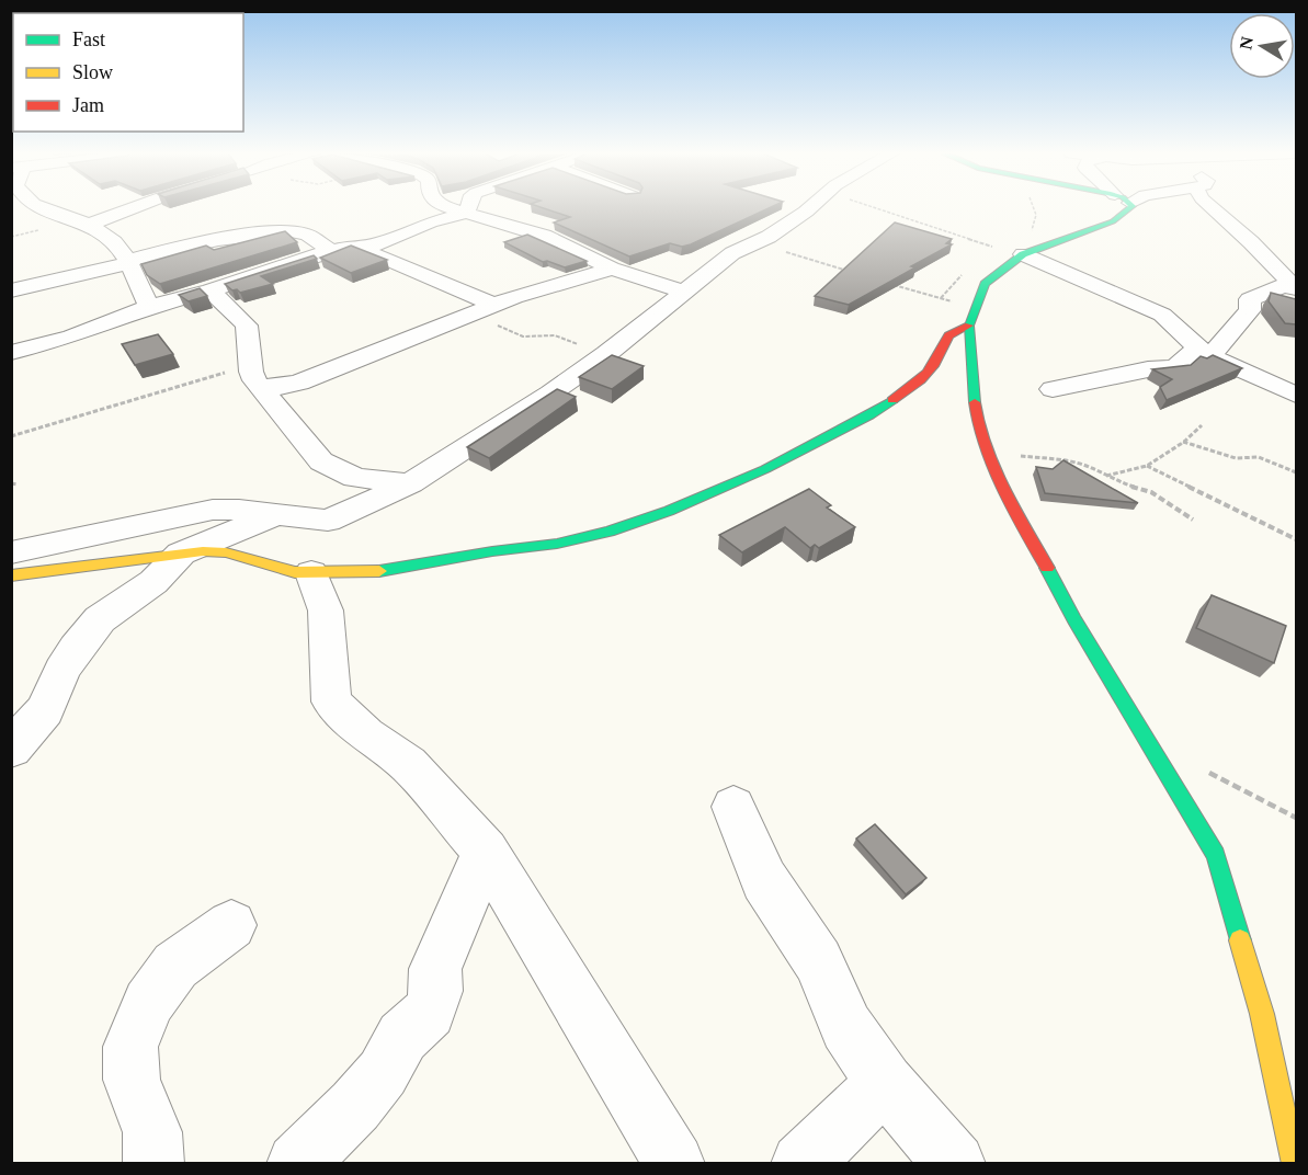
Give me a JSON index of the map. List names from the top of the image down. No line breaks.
{"legend":["Fast","Slow","Jam"],"north":"left"}
